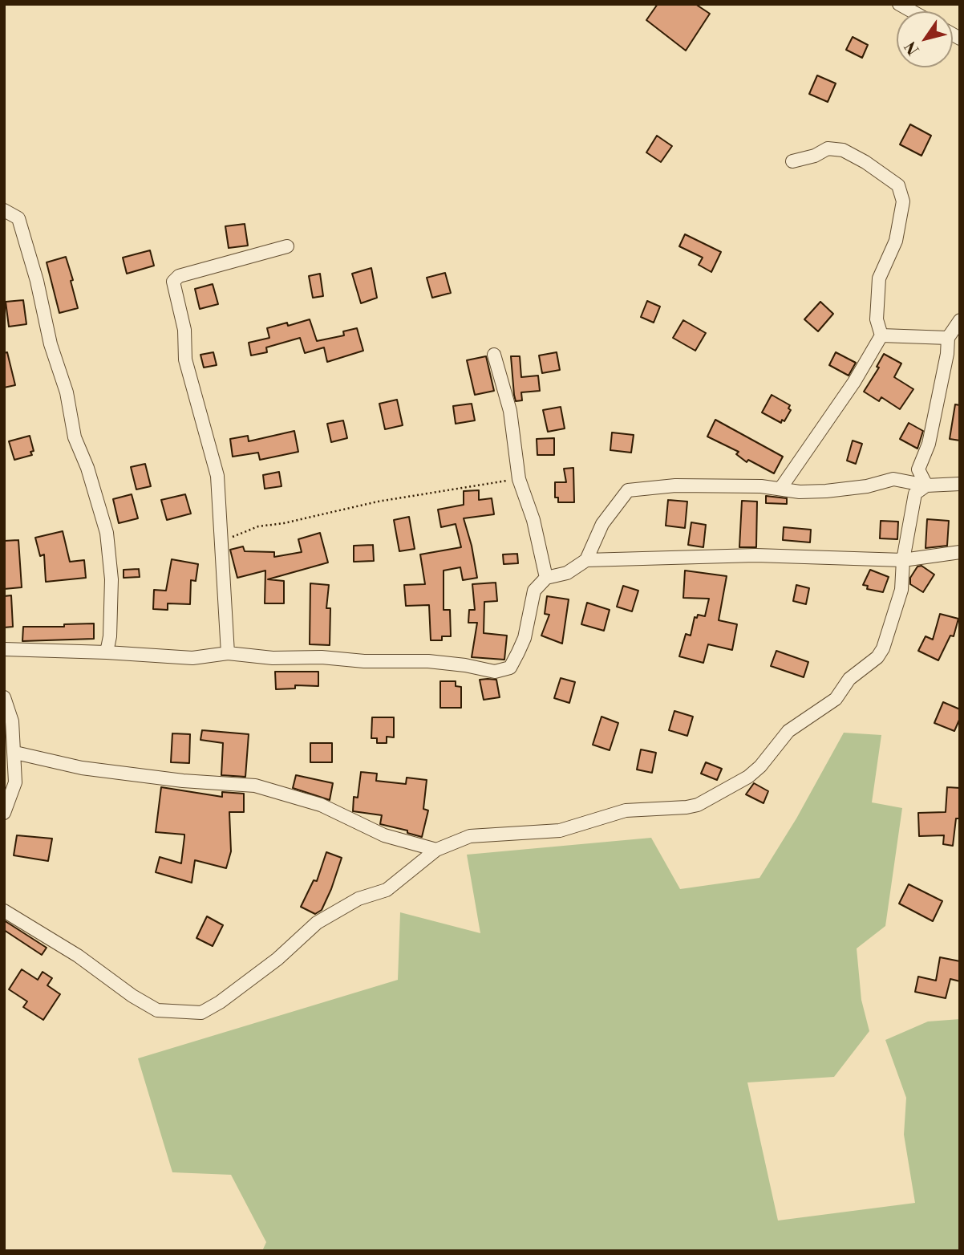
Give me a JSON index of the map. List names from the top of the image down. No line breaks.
{"north":"bottom left"}
